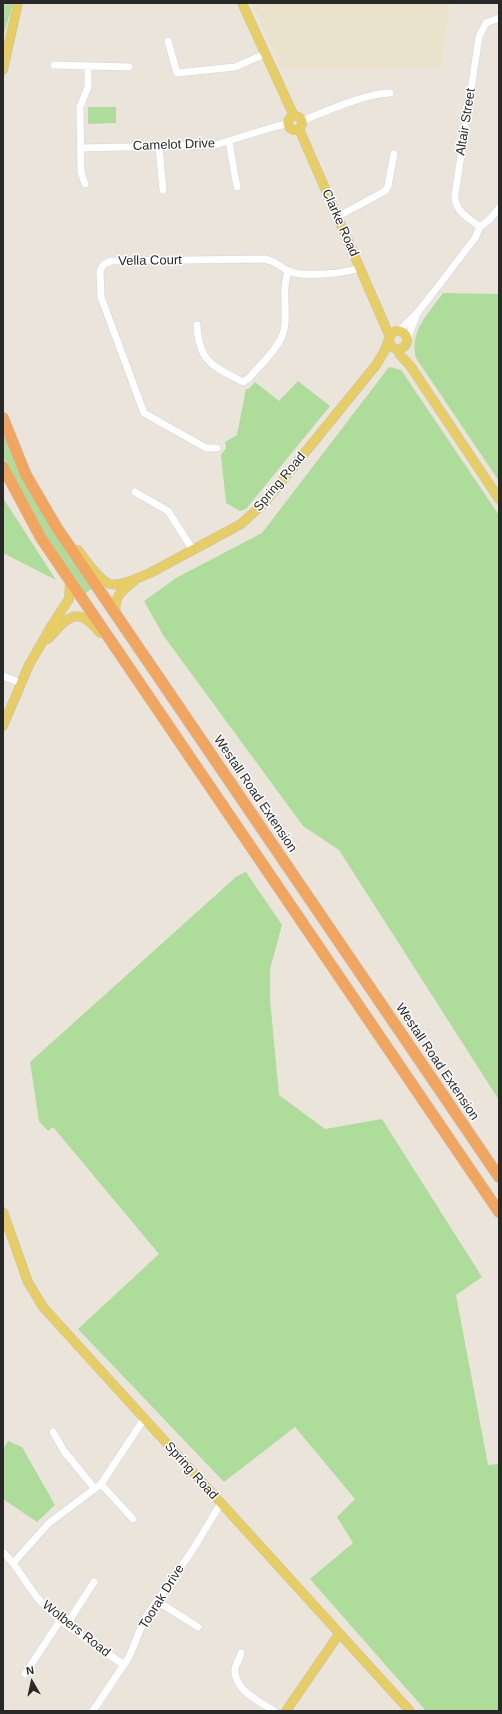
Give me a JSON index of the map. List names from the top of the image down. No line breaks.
{"streets":{"highway":["Westall Road Extension"],"main road":["Clarke Road","Spring Road"],"street":["Altair Street","Camelot Drive","Vella Court","Toorak Drive","Wolbers Road"]},"crossings":[["Altair Street","Spring Road"],["Clarke Road","Vella Court"],["Clarke Road","Spring Road"],["Spring Road","Westall Road Extension"],["Spring Road","Toorak Drive"],["Toorak Drive","Wolbers Road"]],"north":"top"}
